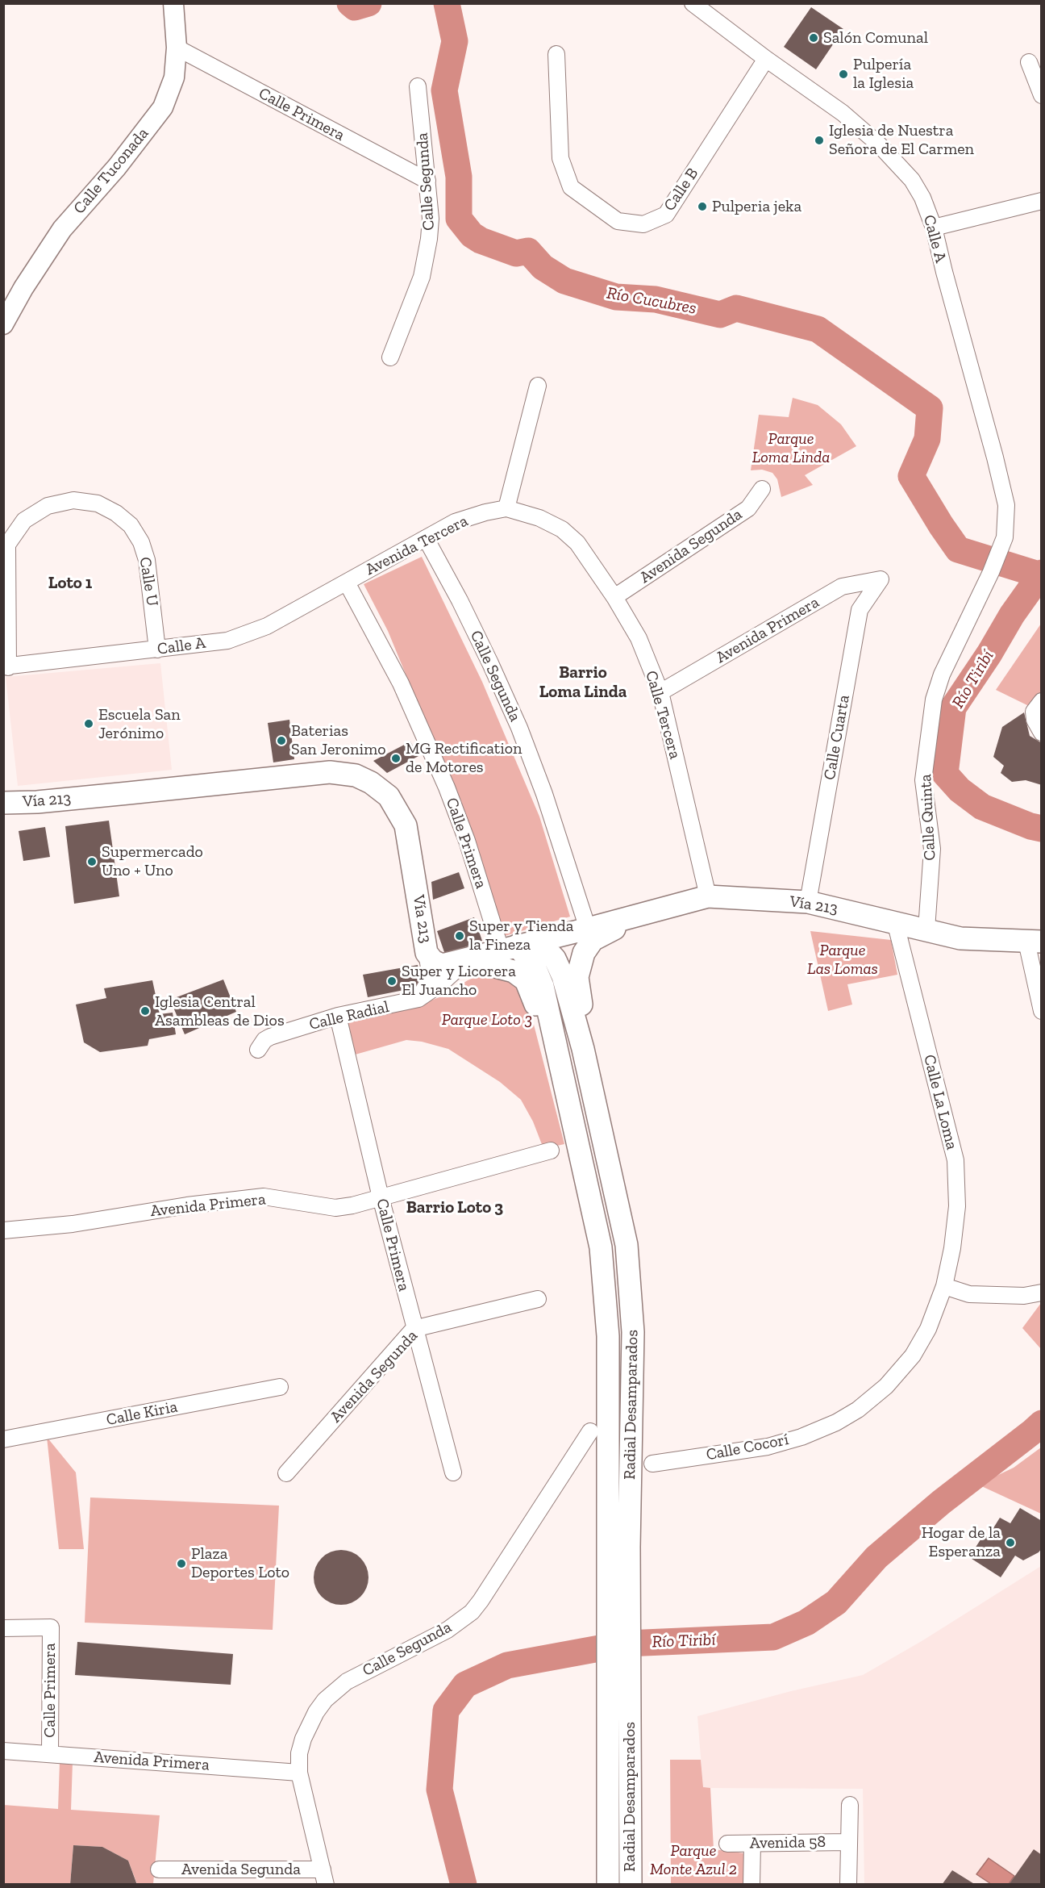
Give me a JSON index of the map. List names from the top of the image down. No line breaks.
{"streets":{"main road":["Vía 213","Radial Desamparados"],"street":["Calle Primera","Calle Tuconada","Calle Segunda","Calle B","Calle A","Avenida Tercera","Avenida Segunda","Calle U","Avenida Primera","Calle Tercera","Calle Cuarta","Calle Quinta","Calle Radial","Calle La Loma","Calle Kiria","Calle Cocorí","Avenida 58"]},"crossings":[["Calle Primera","Calle Tuconada"],["Calle Primera","Calle Segunda"],["Calle Primera","Calle A"],["Calle Primera","Avenida Tercera"],["Calle Primera","Avenida Segunda"],["Calle Primera","Avenida Primera"],["Calle Primera","Vía 213"],["Calle Primera","Calle Radial"],["Calle Primera","Radial Desamparados"],["Calle Segunda","Avenida Tercera"],["Calle Segunda","Avenida Segunda"],["Calle Segunda","Avenida Primera"],["Calle Segunda","Vía 213"],["Calle B","Calle A"],["Calle A","Avenida Tercera"],["Calle A","Calle U"],["Calle A","Calle Quinta"],["Avenida Tercera","Calle Tercera"],["Avenida Segunda","Calle Tercera"],["Avenida Primera","Calle Tercera"],["Avenida Primera","Calle Cuarta"],["Calle Tercera","Vía 213"],["Calle Cuarta","Vía 213"],["Vía 213","Calle Quinta"],["Vía 213","Calle Radial"],["Vía 213","Calle La Loma"],["Vía 213","Radial Desamparados"],["Calle La Loma","Calle Cocorí"]],"districts":["Loto 1","Barrio Loma Linda","Barrio Loto 3"],"water":["Río Cucubres","Río Tiribí"],"parks":["Parque Loma Linda","Parque Las Lomas","Parque Loto 3","Parque Monte Azul 2"],"places":["Salón Comunal","Pulpería la Iglesia","Iglesia de Nuestra Señora de El Carmen","Pulperia jeka","Escuela San Jerónimo","Baterias San Jeronimo","MG Rectification de Motores","Supermercado Uno + Uno","Super y Tienda la Fineza","Super y Licorera El Juancho","Iglesia Central Asambleas de Dios","Hogar de la Esperanza","Plaza Deportes Loto"]}
